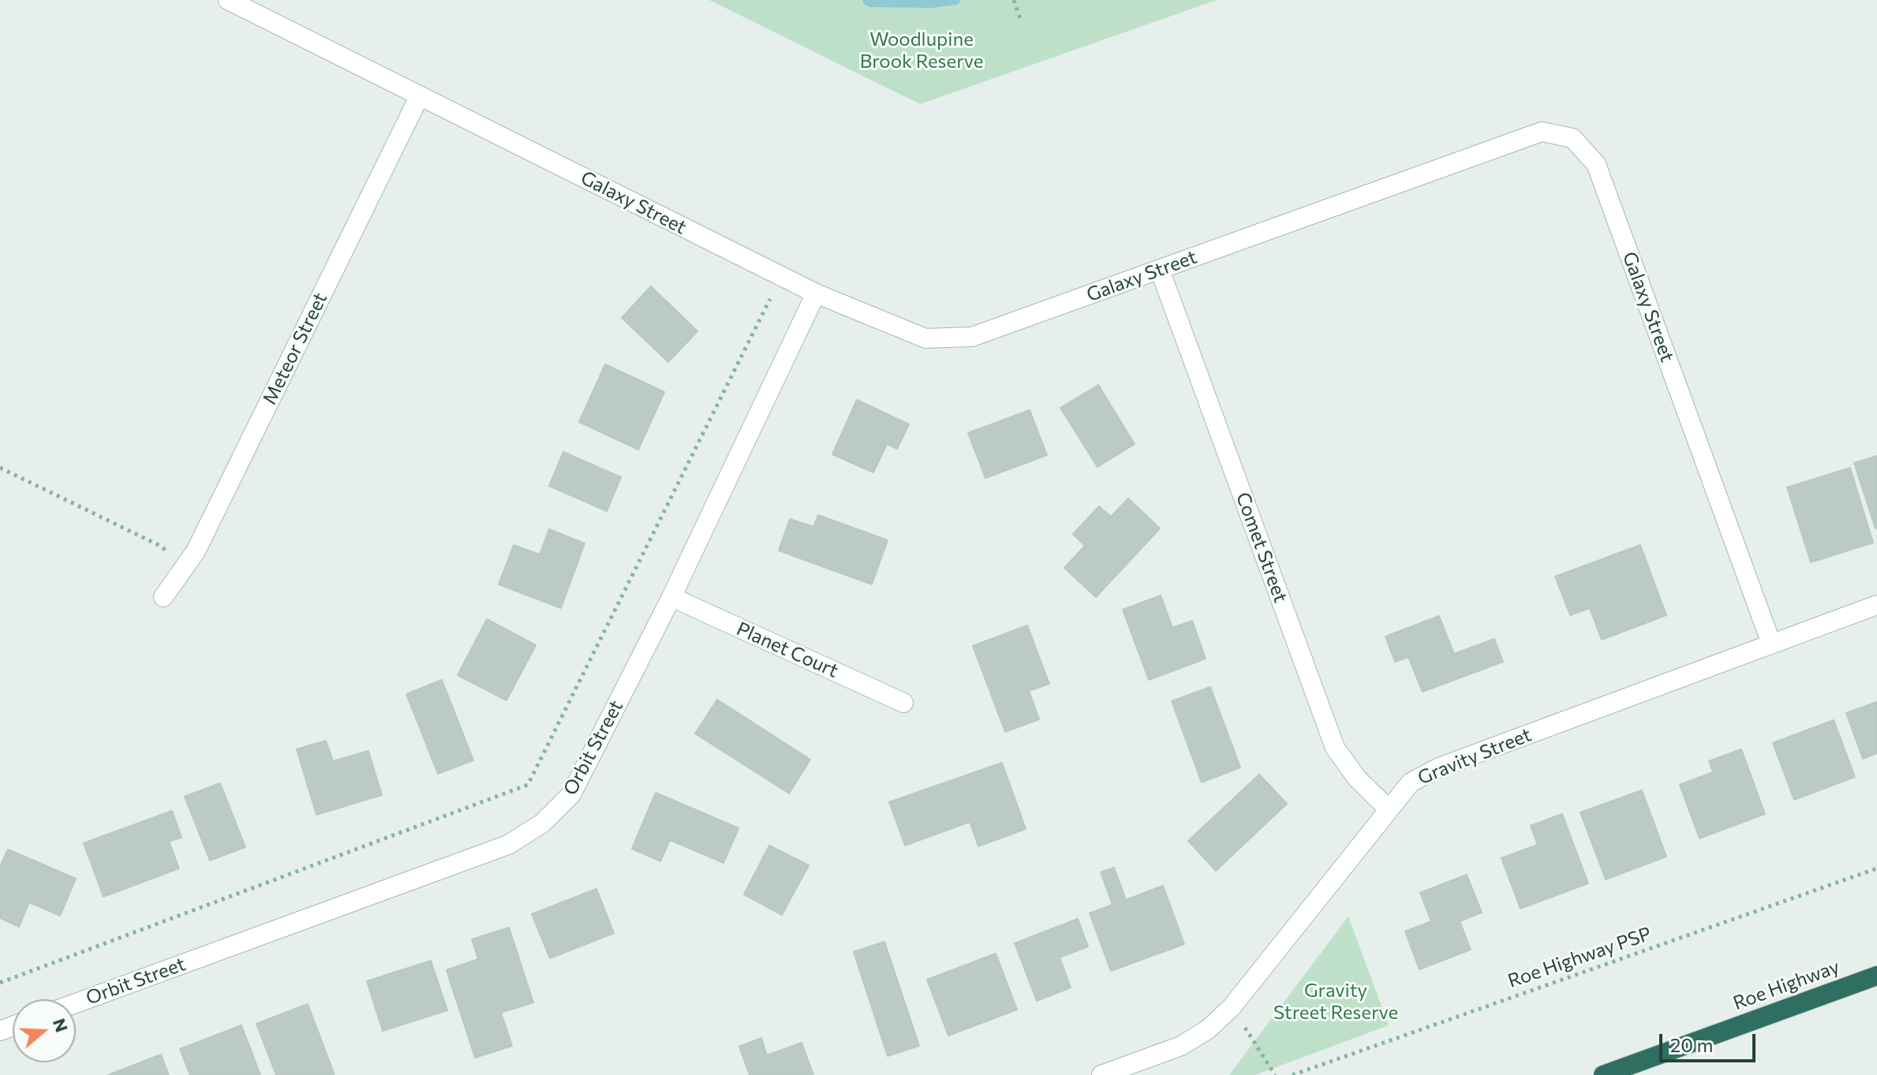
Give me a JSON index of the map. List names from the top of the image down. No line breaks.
{"streets":{"highway":["Roe Highway"],"street":["Galaxy Street","Meteor Street","Comet Street","Planet Court","Orbit Street","Gravity Street"],"path":["Roe Highway PSP"]},"crossings":[["Galaxy Street","Meteor Street"],["Galaxy Street","Comet Street"],["Galaxy Street","Orbit Street"],["Galaxy Street","Gravity Street"],["Comet Street","Gravity Street"],["Planet Court","Orbit Street"]],"parks":["Woodlupine Brook Reserve","Gravity Street Reserve"],"scale_bar":"20 m","north":"right"}
